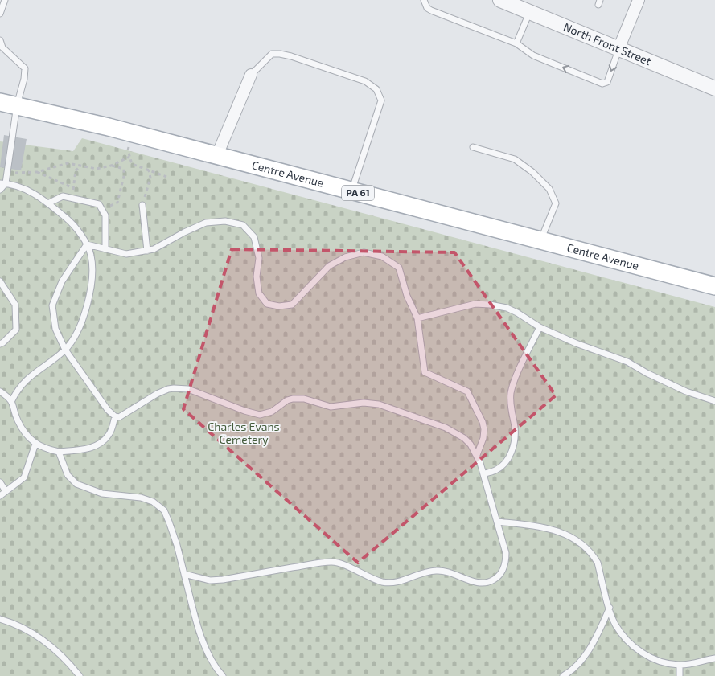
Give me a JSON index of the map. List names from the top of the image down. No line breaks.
{"streets":{"main road":["Centre Avenue","PA 61"],"street":["North Front Street"]},"parks":["Charles Evans Cemetery"]}
